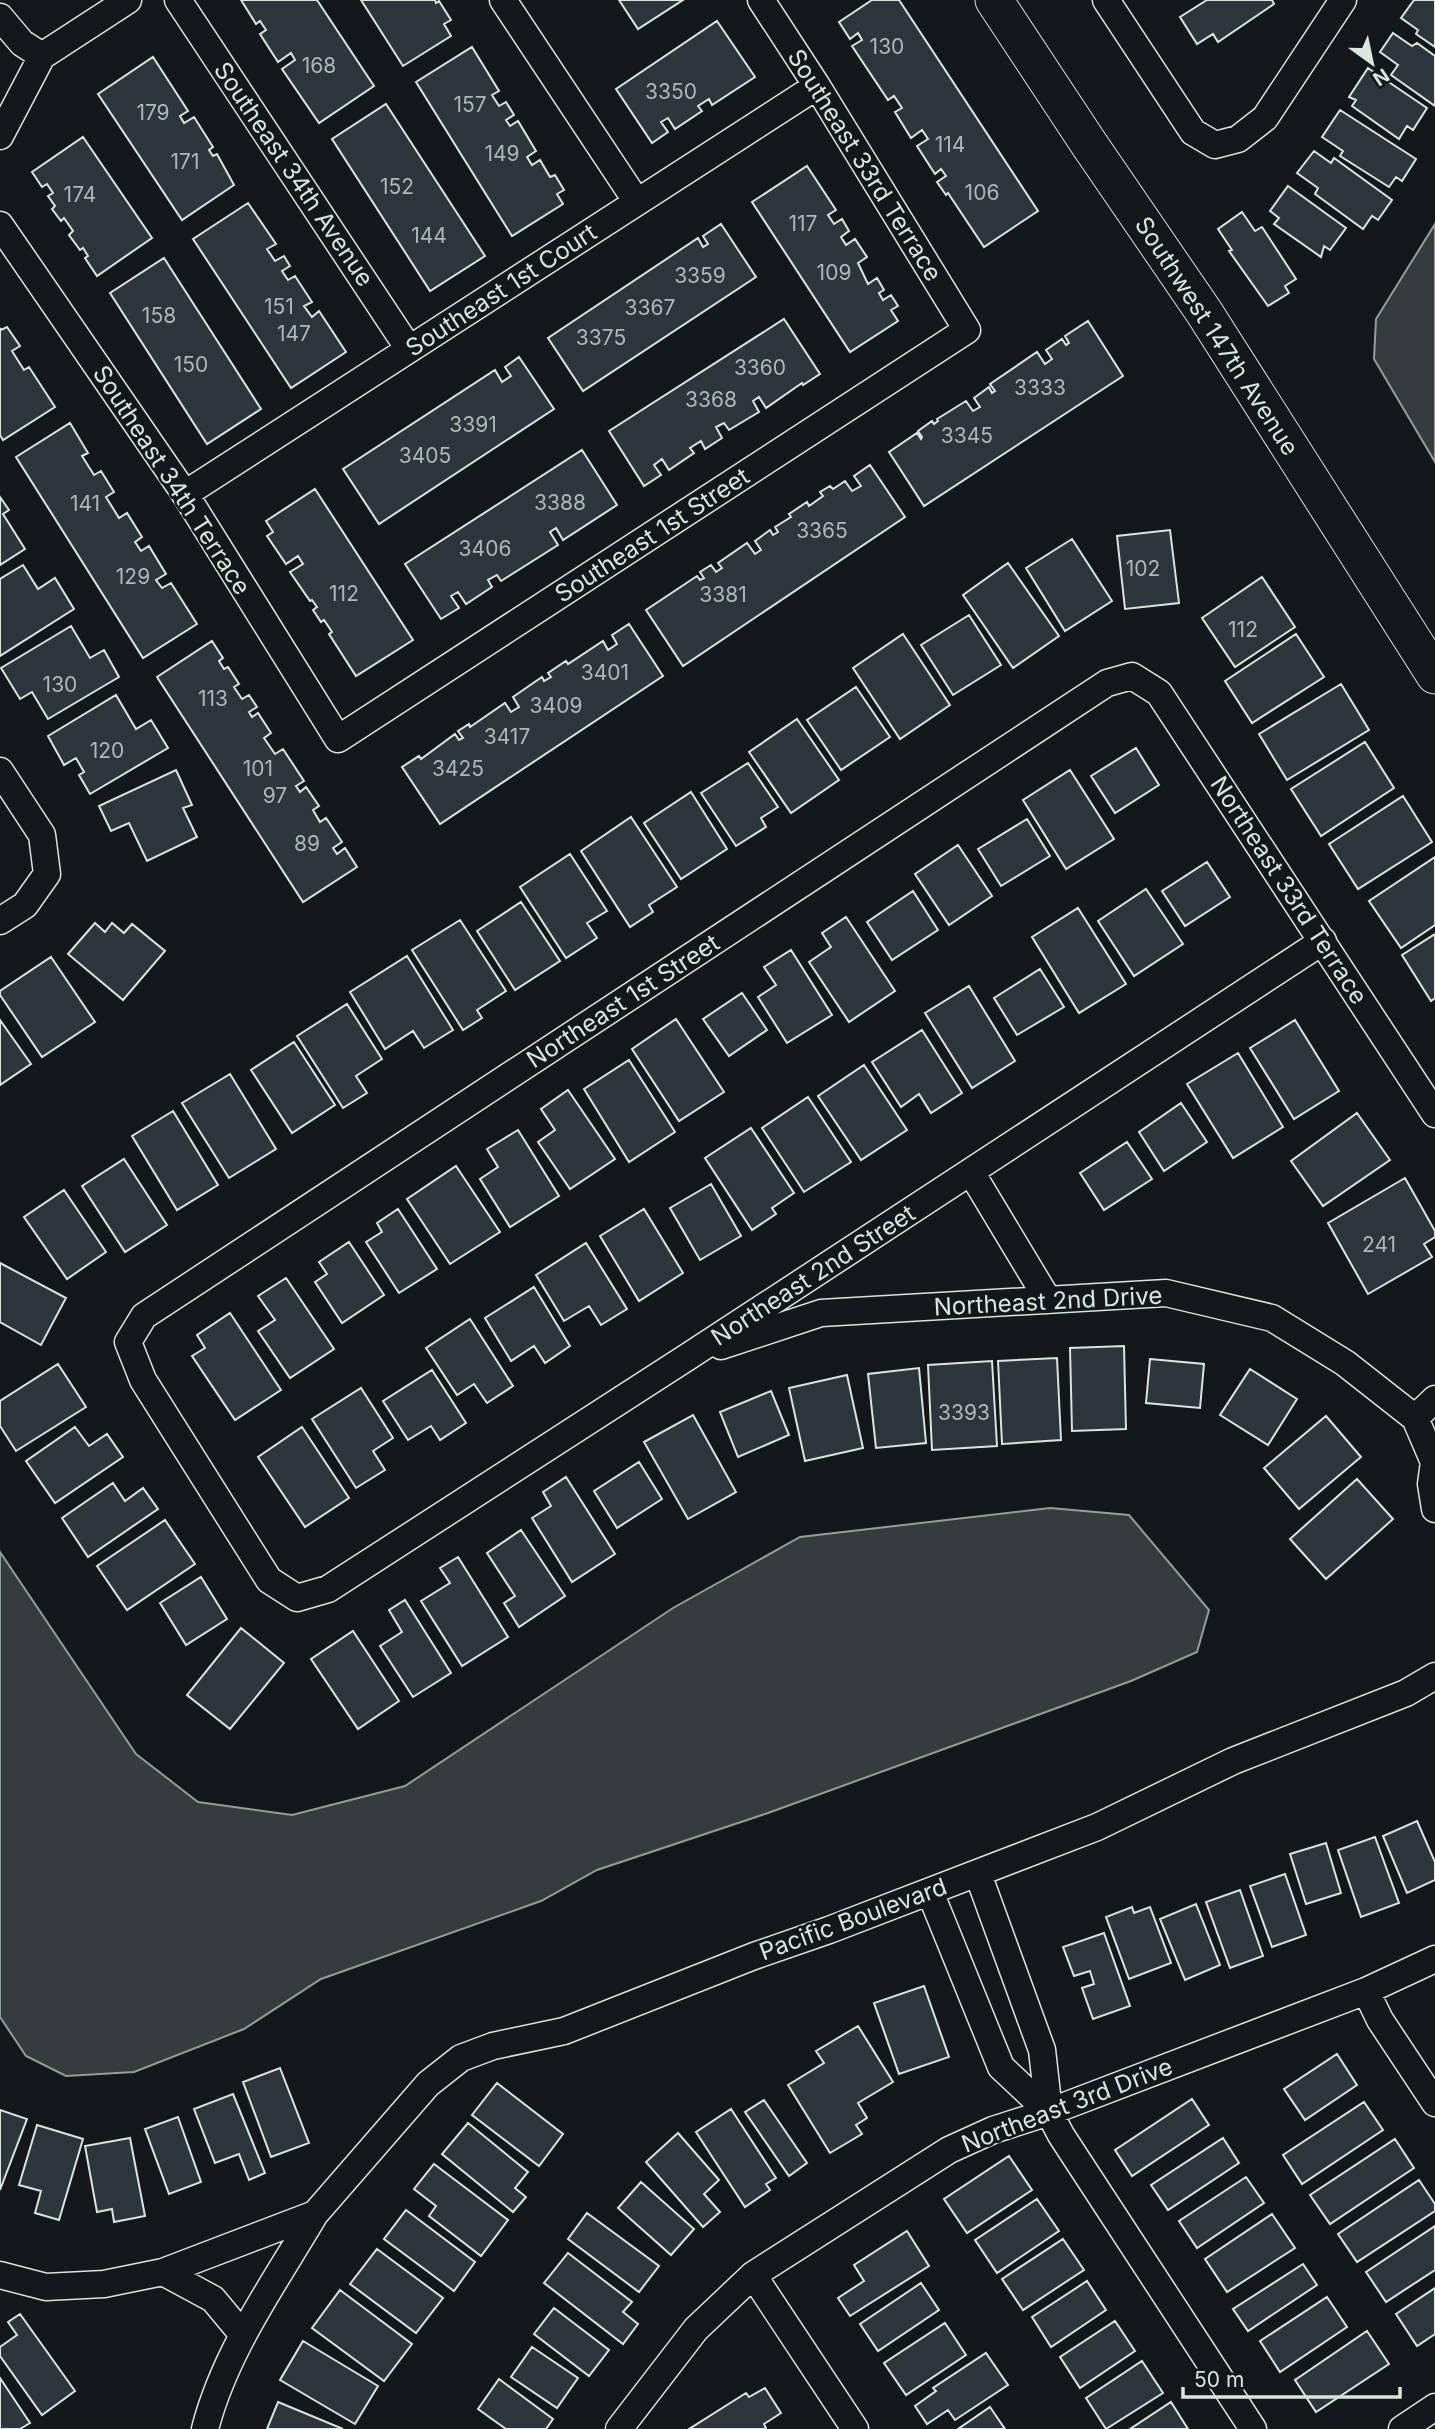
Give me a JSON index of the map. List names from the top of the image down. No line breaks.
{"streets":{"street":["Southeast 33rd Terrace","Southeast 34th Avenue","Southeast 1st Court","Southwest 147th Avenue","Southeast 34th Terrace","Southeast 1st Street","Northeast 33rd Terrace","Northeast 1st Street","Northeast 2nd Street","Northeast 2nd Drive","Pacific Boulevard","Northeast 3rd Drive"]},"crossings":[["Southeast 33rd Terrace","Southeast 1st Court"],["Southeast 33rd Terrace","Southeast 1st Street"],["Southeast 34th Avenue","Southeast 1st Court"],["Southeast 1st Court","Southeast 34th Terrace"],["Southeast 34th Terrace","Southeast 1st Street"],["Northeast 33rd Terrace","Northeast 1st Street"],["Northeast 33rd Terrace","Northeast 2nd Street"],["Northeast 1st Street","Northeast 2nd Street"],["Northeast 2nd Street","Northeast 2nd Drive"]],"house_numbers":["130","168","3350","157","179","114","149","171","152","106","174","117","144","109","3359","151","3367","158","147","3375","150","3360","3333","3368","3391","3345","3405","3388","141","3365","3406","102","129","112","3381","112","3401","130","113","3409","3417","120","101","3425","97","89","241","3393"],"scale_bar":"50 m","north":"bottom right"}
